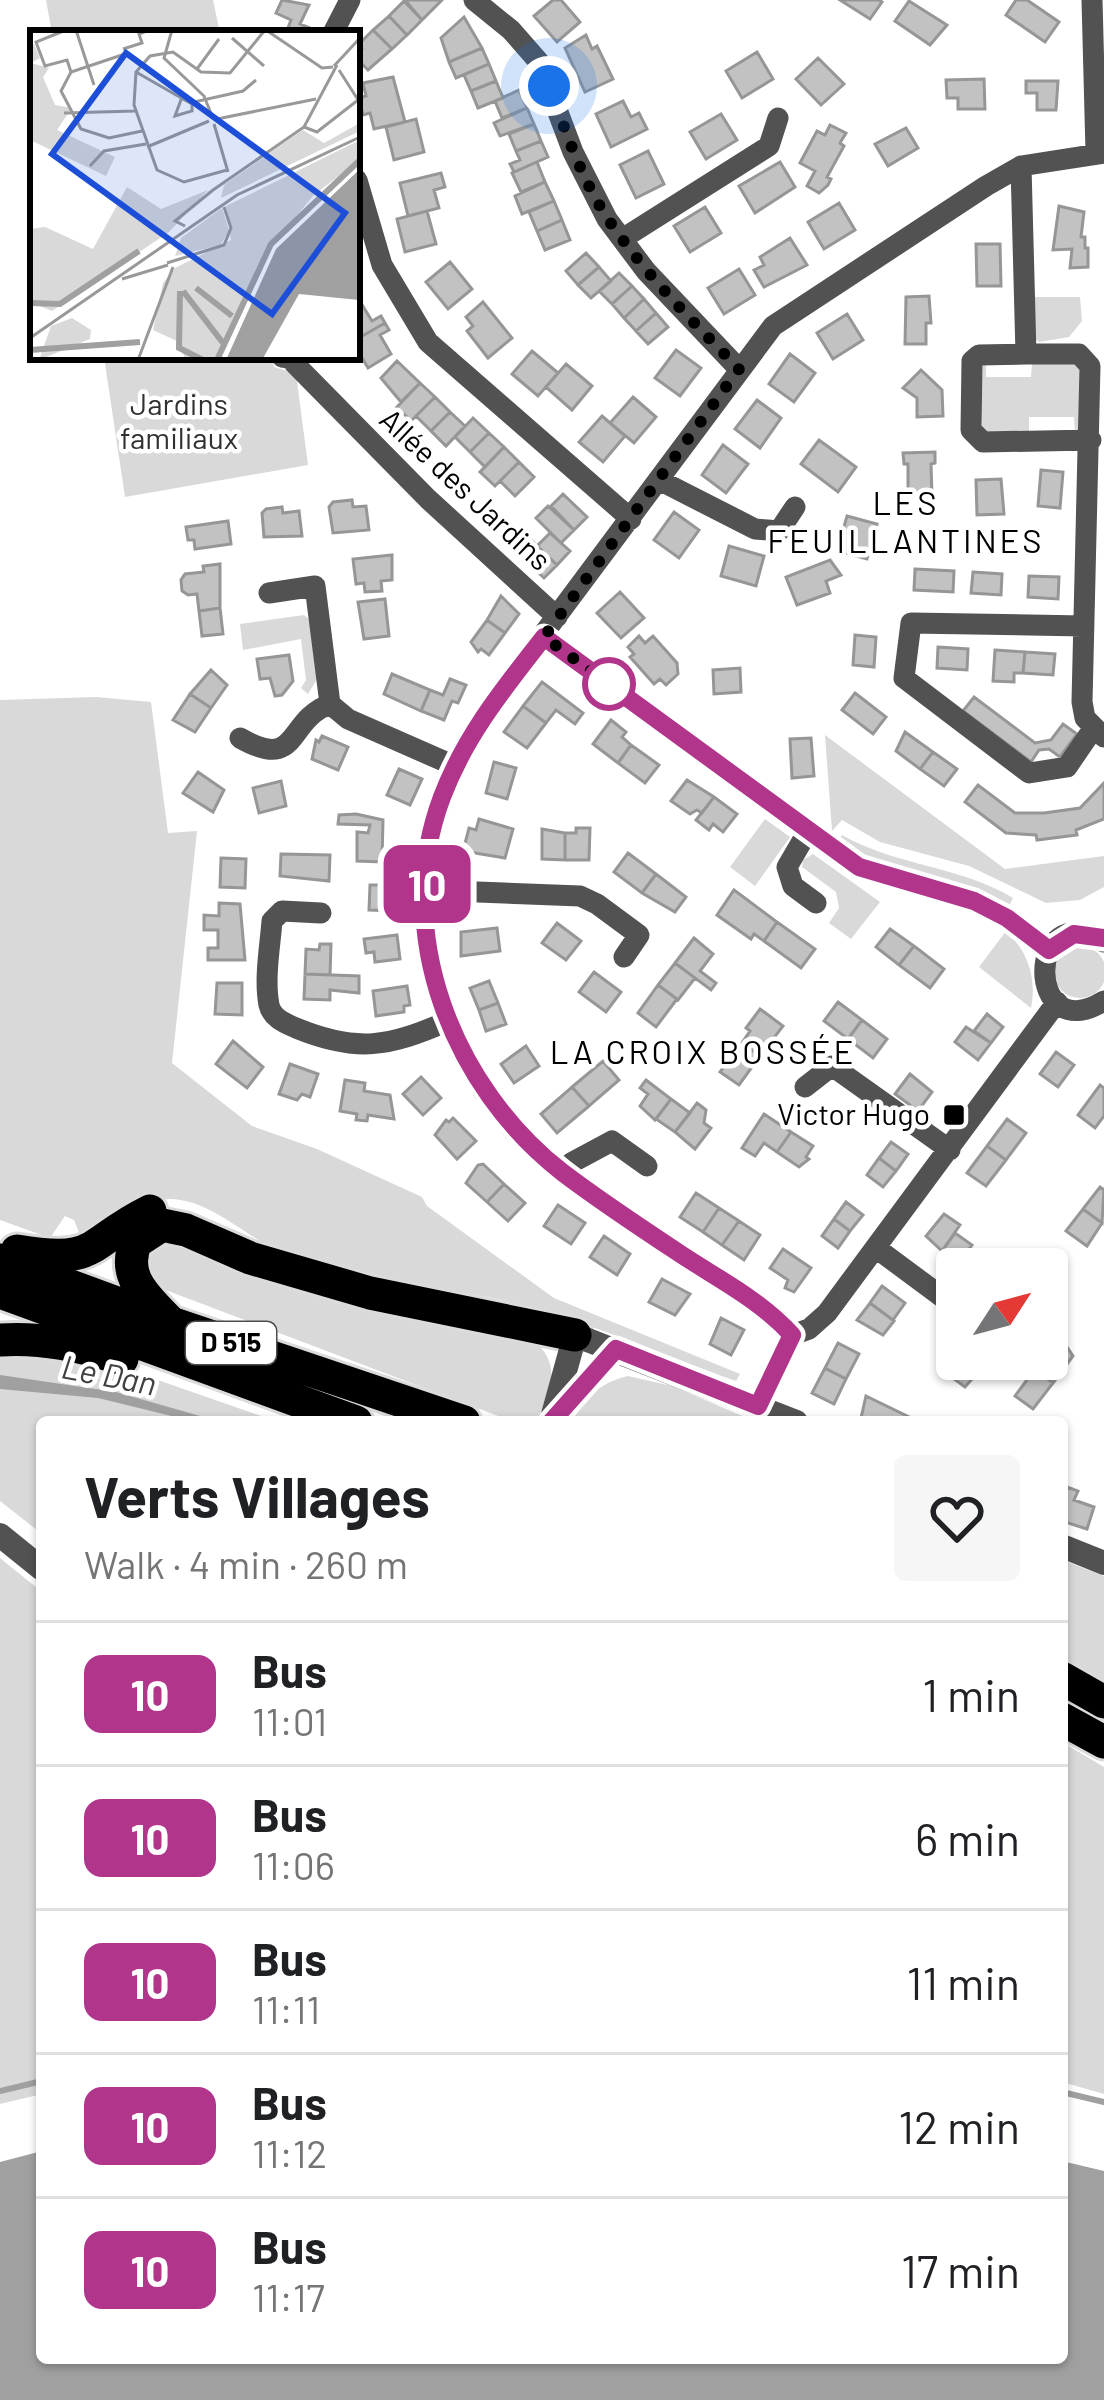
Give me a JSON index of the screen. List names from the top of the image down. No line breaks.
{"streets":{"highway":["D 515"],"street":["Allée des Jardins"]},"districts":["LES FEUILLANTINES","LA CROIX BOSSÉE"],"water":["Le Dan"],"parks":["Jardins familiaux"],"places":{"transit":["Victor Hugo"]},"lines":["bus line 10"],"north":"top right","page":{"on_map":"10","heading":["Verts Villages","Walk · 4 min · 260 m"],"list":[{"mark":"10","name":"Bus","note":"11:01","value":"1 min"},{"mark":"10","name":"Bus","note":"11:06","value":"6 min"},{"mark":"10","name":"Bus","note":"11:11","value":"11 min"},{"mark":"10","name":"Bus","note":"11:12","value":"12 min"},{"mark":"10","name":"Bus","note":"11:17","value":"17 min"}]}}
